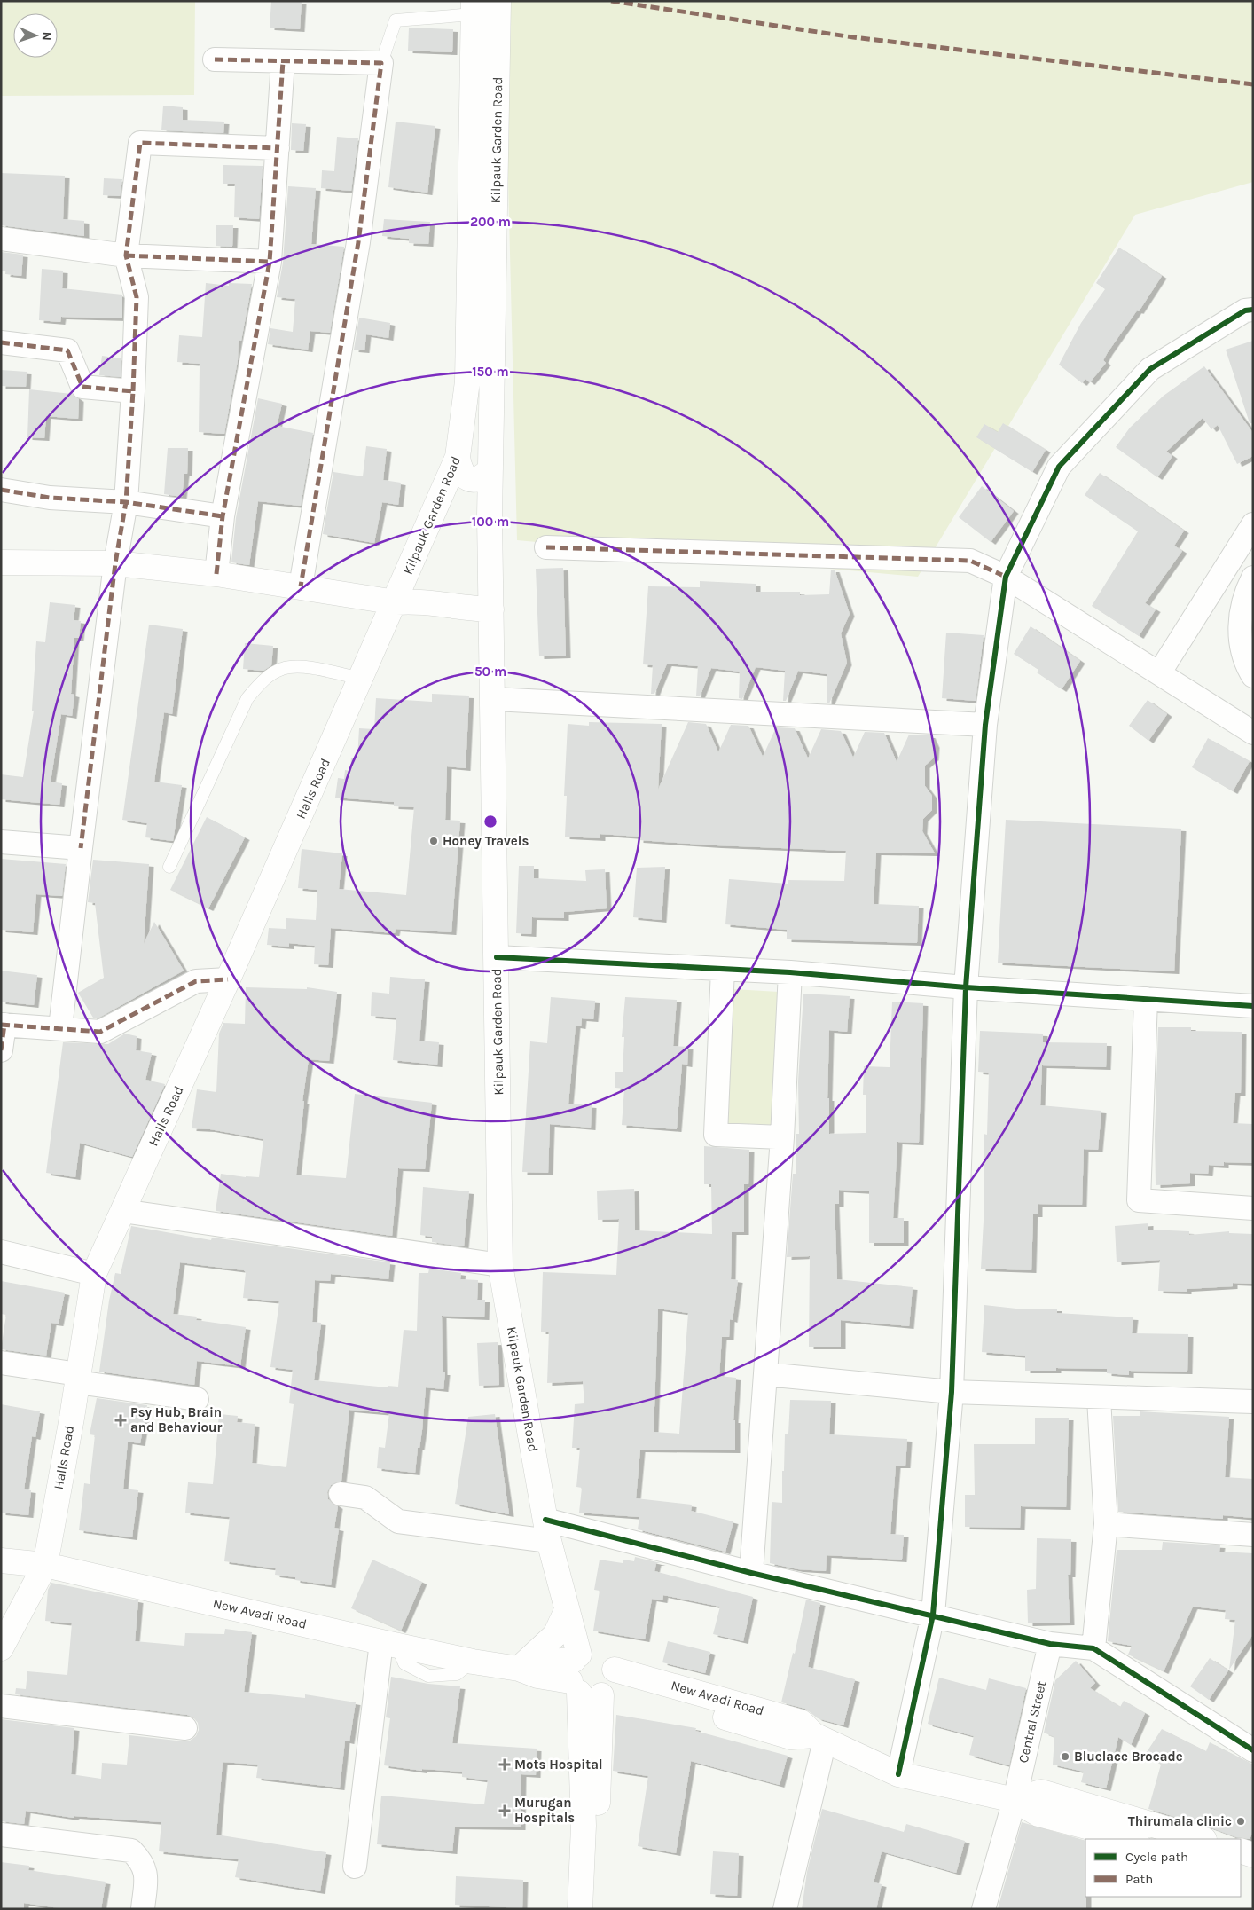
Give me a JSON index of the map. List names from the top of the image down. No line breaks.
{"streets":{"main road":["Kilpauk Garden Road","Halls Road","New Avadi Road"],"street":["Central Street"]},"crossings":[["Kilpauk Garden Road","Halls Road"],["Kilpauk Garden Road","New Avadi Road"],["Halls Road","New Avadi Road"],["New Avadi Road","Central Street"]],"places":{"other":["Honey Travels","Bluelace Brocade","Thirumala clinic"],"health":["Psy Hub, Brain and Behaviour","Mots Hospital","Murugan Hospitals"]},"legend":["Cycle path","Path"],"north":"right","rings":["200 m","150 m","100 m","50 m"]}
